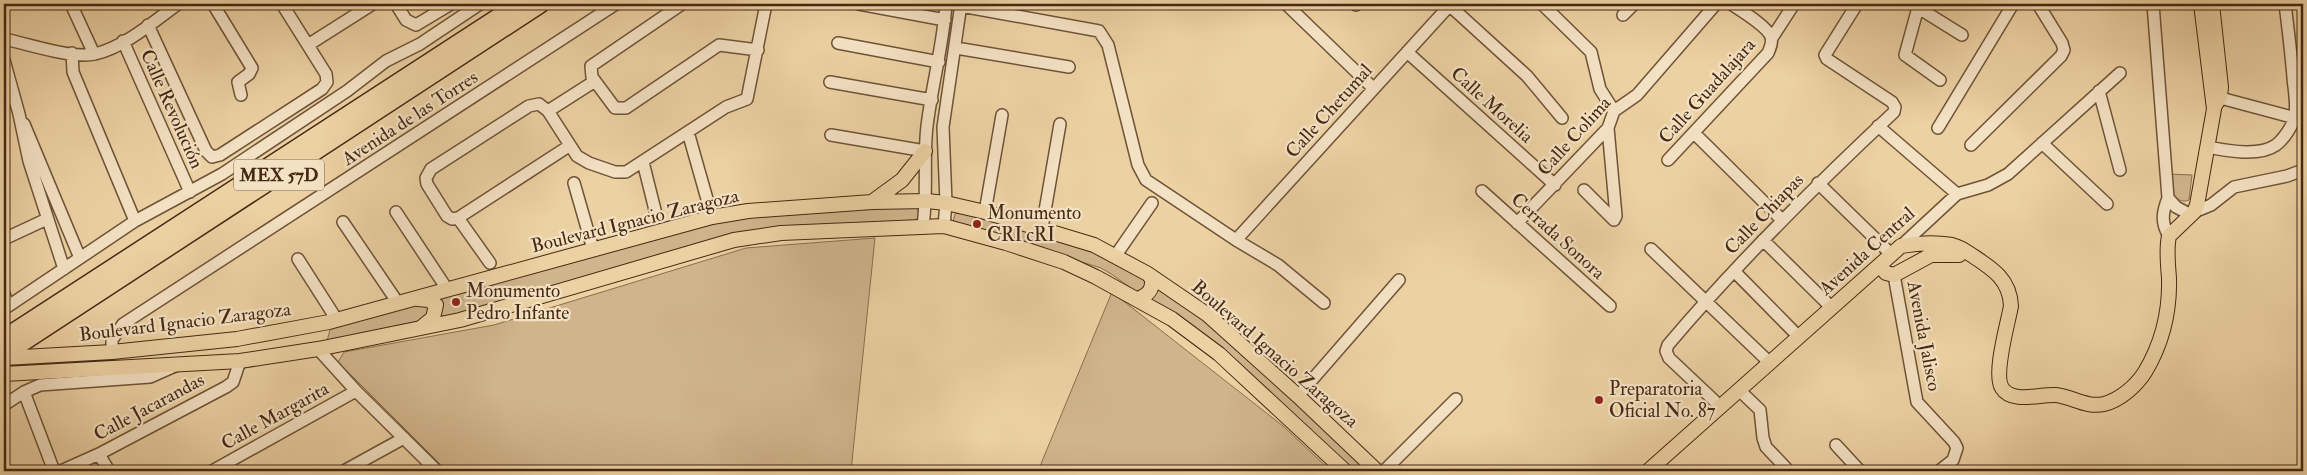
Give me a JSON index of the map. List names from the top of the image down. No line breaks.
{"streets":{"highway":["MEX 57D"],"main road":["Boulevard Ignacio Zaragoza","Avenida Central","Avenida Jalisco"],"street":["Calle Guadalajara","Calle Morelia","Calle Revolución","Calle Chetumal","Avenida de las Torres","Calle Colima","Calle Chiapas","Cerrada Sonora","Calle Jacarandas","Calle Margarita"]},"crossings":[["Calle Morelia","Calle Chetumal"],["Calle Morelia","Calle Colima"],["Avenida de las Torres","Boulevard Ignacio Zaragoza"],["Calle Colima","Cerrada Sonora"],["MEX 57D","Boulevard Ignacio Zaragoza"],["Calle Chiapas","Avenida Central"],["Boulevard Ignacio Zaragoza","Calle Jacarandas"],["Avenida Central","Avenida Jalisco"]],"places":["Monumento CRI cRI","Monumento Pedro Infante","Preparatoria Oficial No. 87"]}
